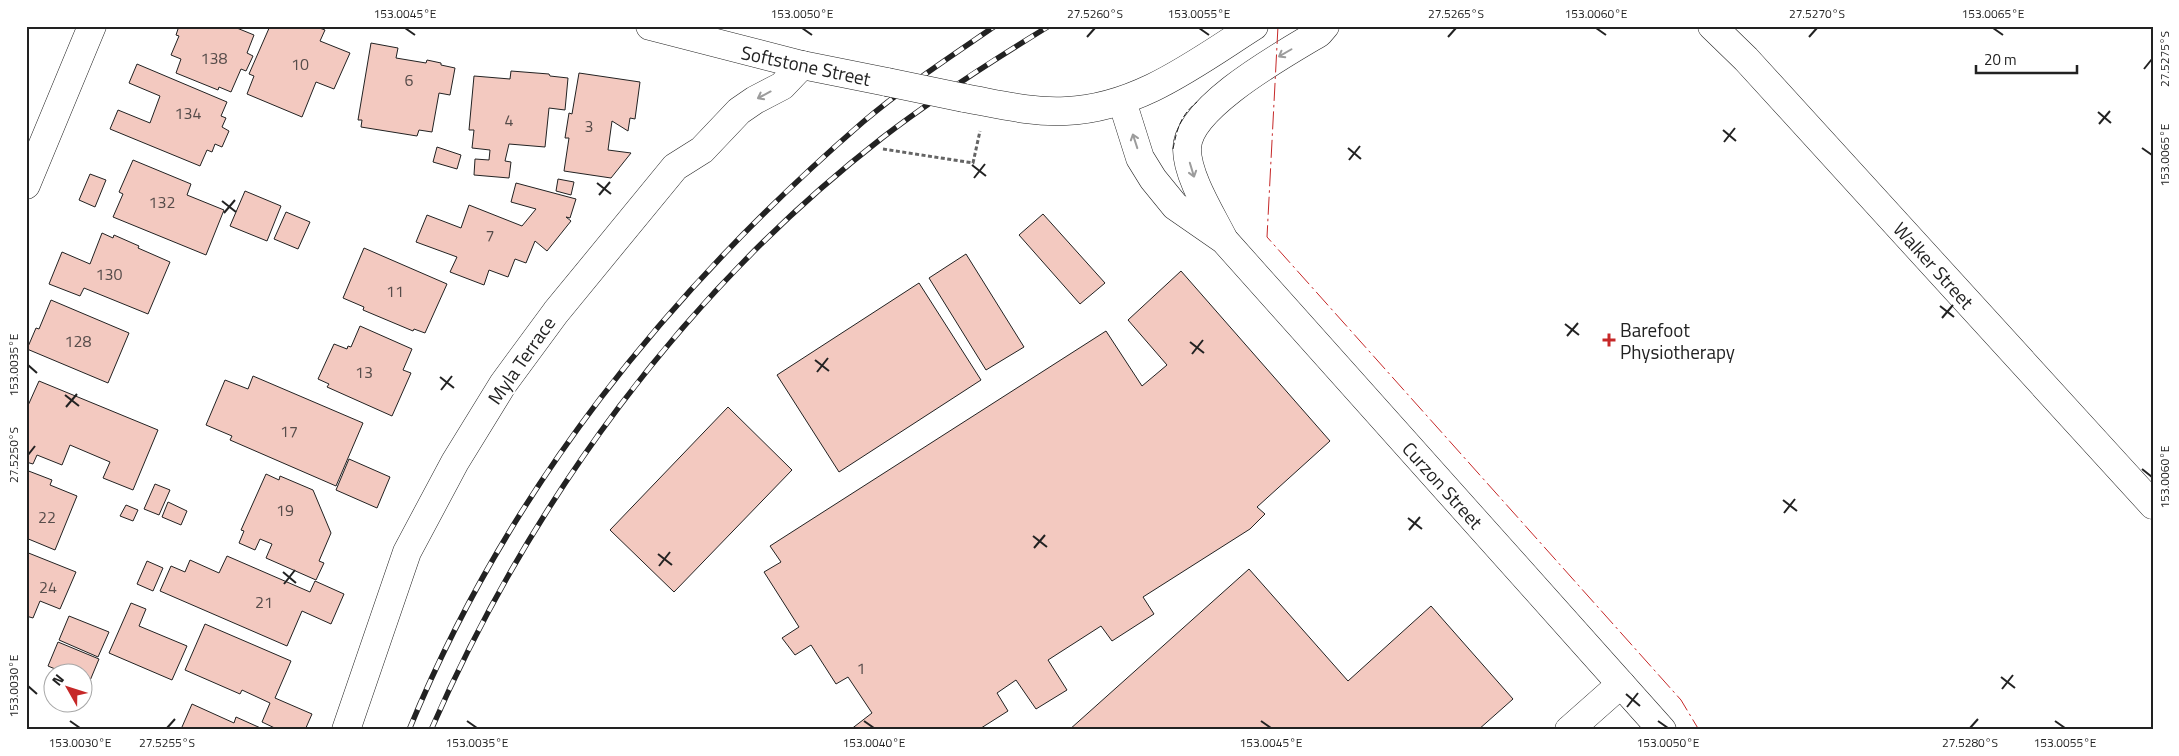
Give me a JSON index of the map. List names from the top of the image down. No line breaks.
{"streets":{"street":["Softstone Street","Walker Street","Myla Terrace","Curzon Street"]},"crossings":[["Softstone Street","Myla Terrace"],["Softstone Street","Curzon Street"]],"one_way":["Myla Terrace"],"places":{"health":["Barefoot Physiotherapy"]},"house_numbers":["138","10","6","134","4","3","132","7","130","11","128","13","17","19","22","24","21","1"],"scale_bar":"20 m","north":"top left","coordinates":["153.0045°E","153.0050°E","27.5260°S","153.0055°E","27.5265°S","153.0060°E","27.5270°S","153.0065°E","27.5275°S","153.0035°E","27.5250°S","153.0030°E","27.5255°S","153.0040°E","27.5280°S"]}
